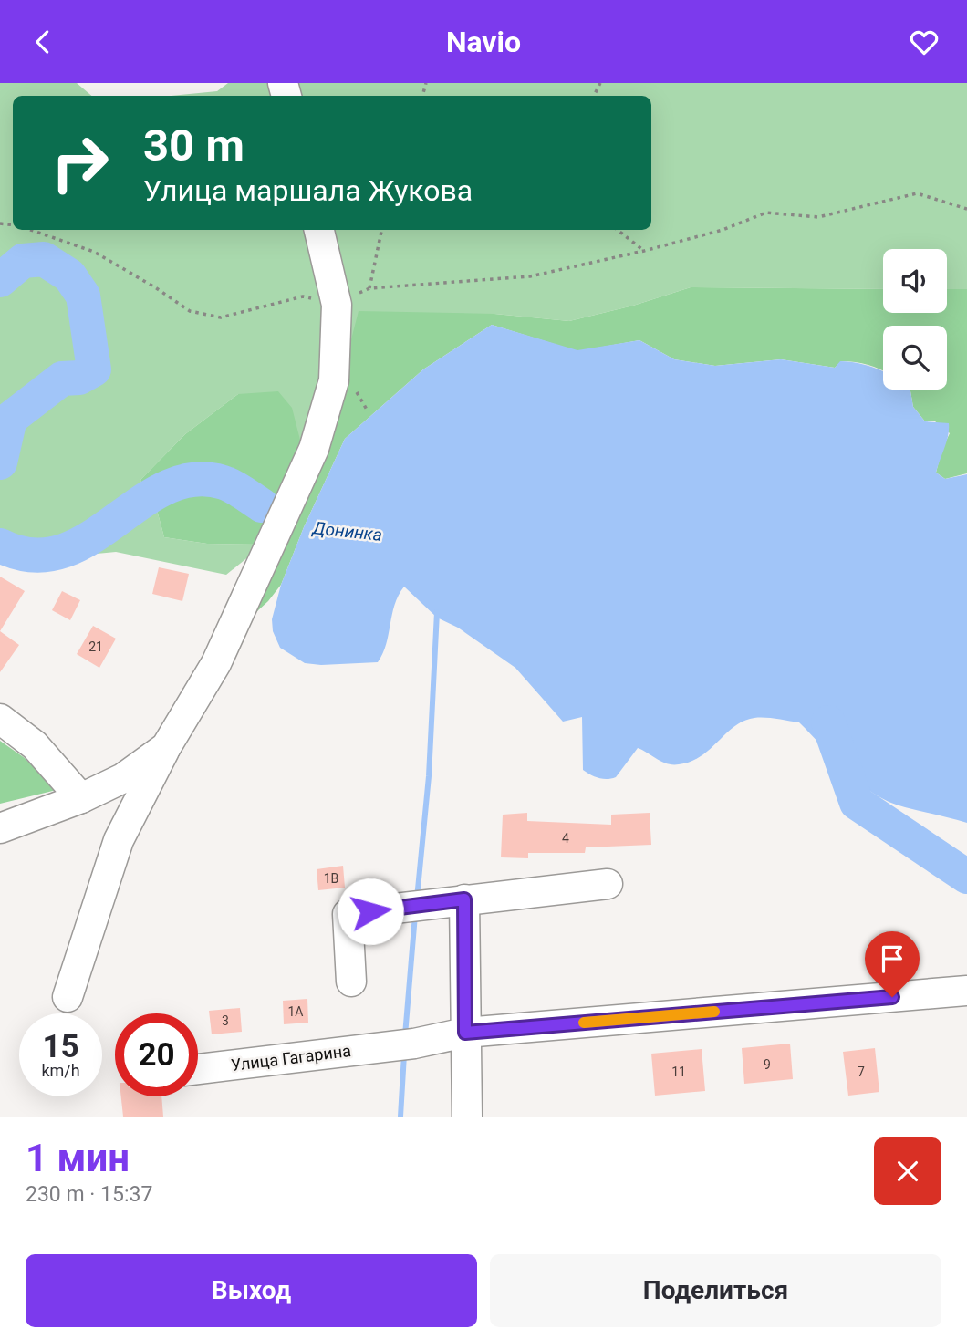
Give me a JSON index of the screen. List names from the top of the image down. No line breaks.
{"streets":{"street":["Улица Гагарина"]},"water":["Донинка"],"house_numbers":["21","4","1В","1А","3","9","11","7"],"page":{"header":"Navio","turn":["30 m","Улица маршала Жукова"],"speed":"15 km/h","limit":"20","heading":["1 мин","230 m · 15:37"],"buttons":["Выход","Поделиться"]}}
